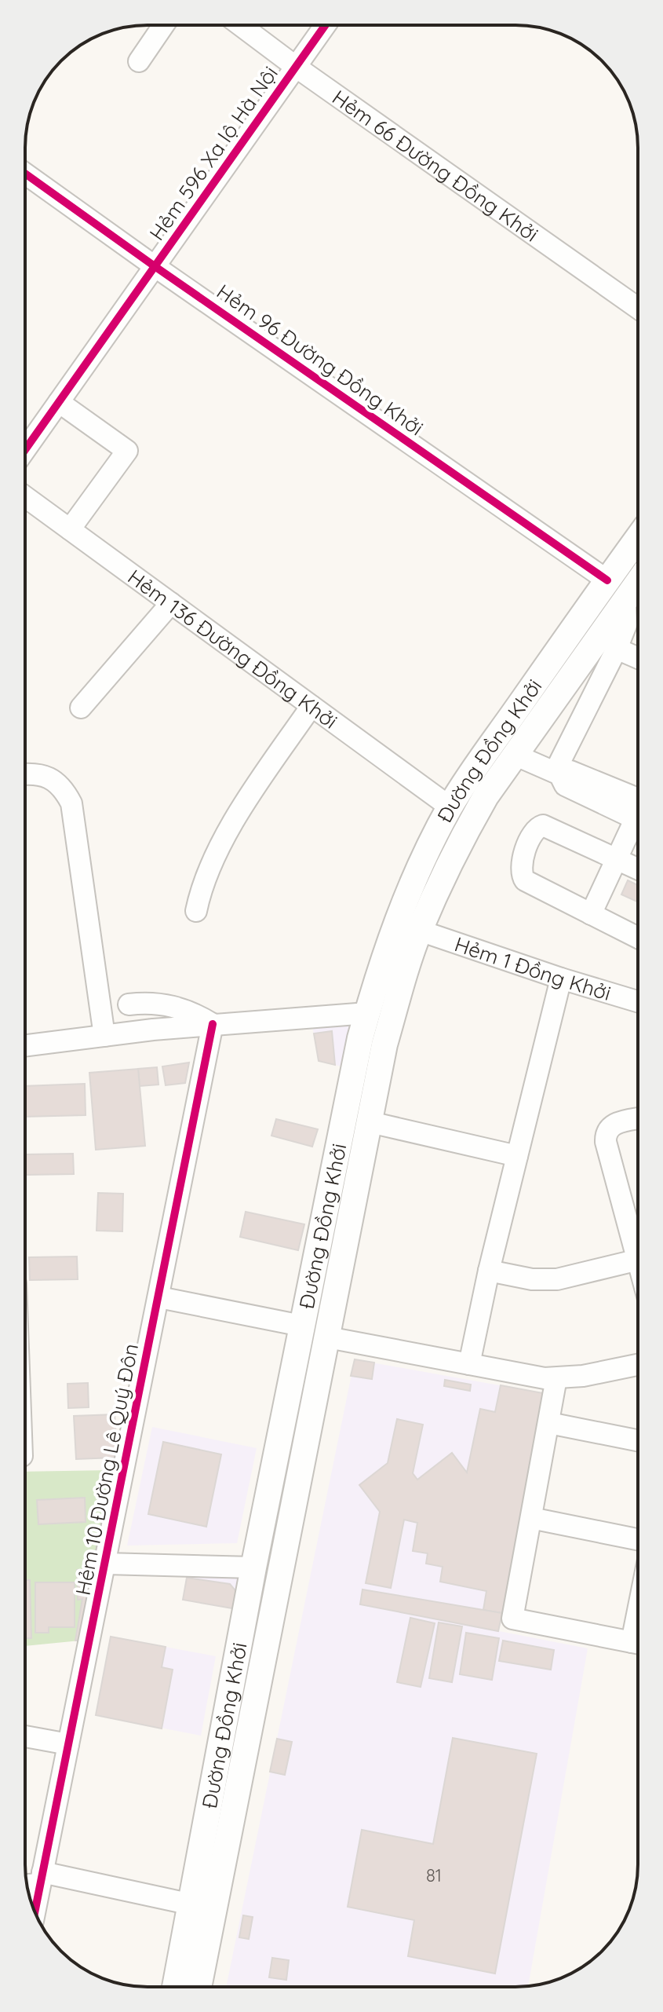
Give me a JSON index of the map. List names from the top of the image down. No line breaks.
{"streets":{"main road":["Đường Đồng Khởi"],"street":["Hẻm 596 Xa lộ Hà Nội","Hẻm 66 Đường Đồng Khởi","Hẻm 96 Đường Đồng Khởi","Hẻm 136 Đường Đồng Khởi","Hẻm 1 Đồng Khởi","Hẻm 10 Đường Lê Quý Đôn"]},"crossings":[["Hẻm 596 Xa lộ Hà Nội","Hẻm 66 Đường Đồng Khởi"],["Hẻm 596 Xa lộ Hà Nội","Hẻm 96 Đường Đồng Khởi"],["Hẻm 96 Đường Đồng Khởi","Đường Đồng Khởi"],["Hẻm 136 Đường Đồng Khởi","Đường Đồng Khởi"],["Đường Đồng Khởi","Hẻm 1 Đồng Khởi"]],"house_numbers":["81"]}
